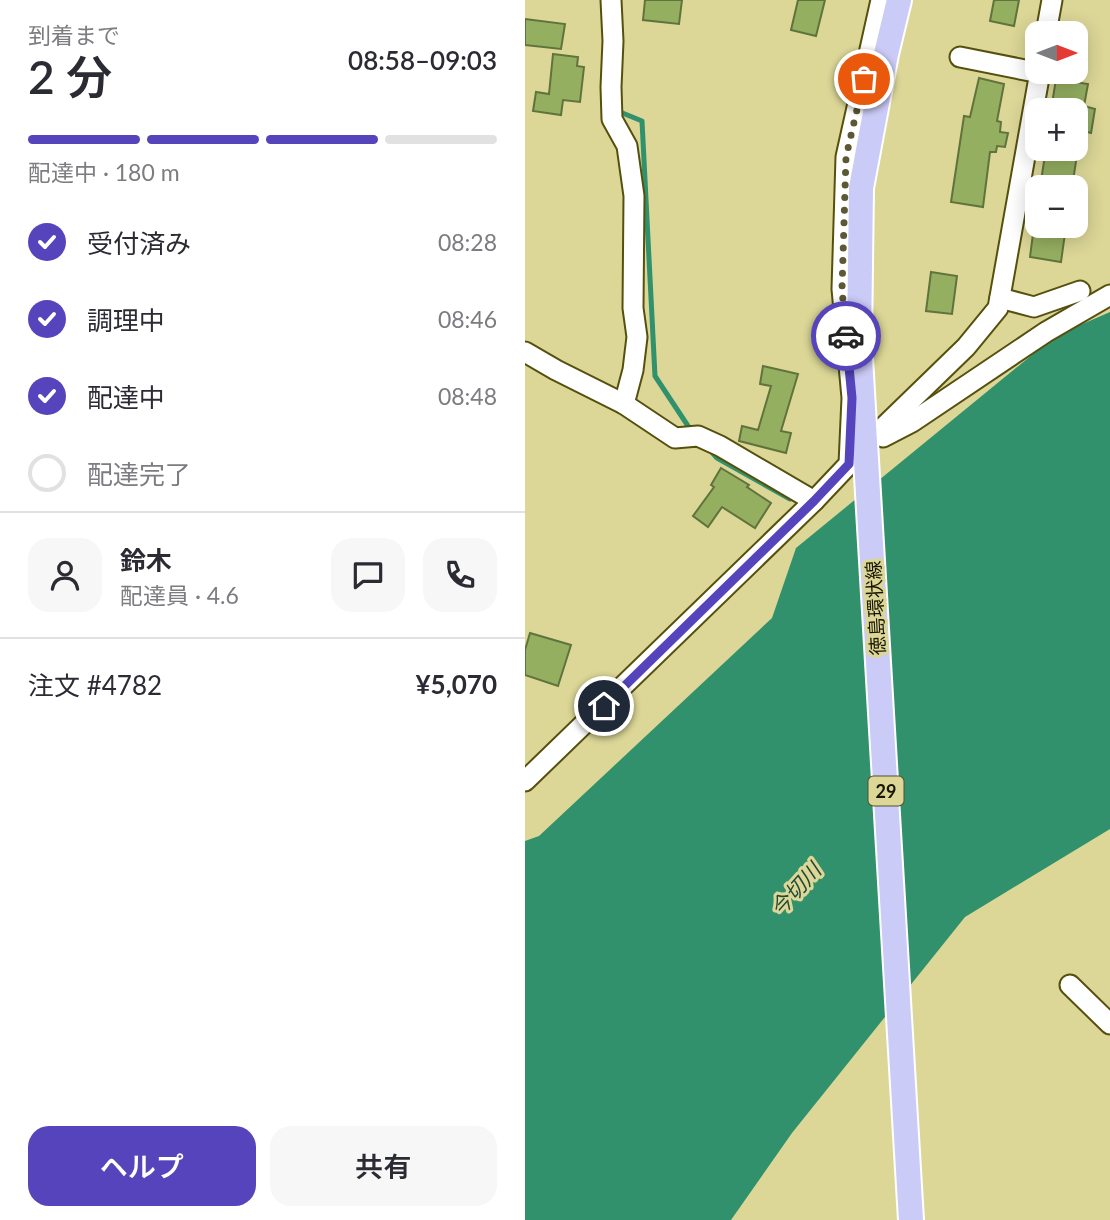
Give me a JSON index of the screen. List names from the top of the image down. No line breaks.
{"streets":{"main road":["徳島環状線","29"]},"water":["今切川"],"north":"right","page":{"heading":["2 分","到着まで","08:58–09:03"],"panel":["鈴木","配達員 · 4.6","注文 #4782","¥5,070"],"map_buttons":["+","−"],"bar":"配達中 · 180 m","list":[["受付済み","08:28"],["調理中","08:46"],["配達中","08:48"],"配達完了"],"buttons":["ヘルプ","共有"]}}
